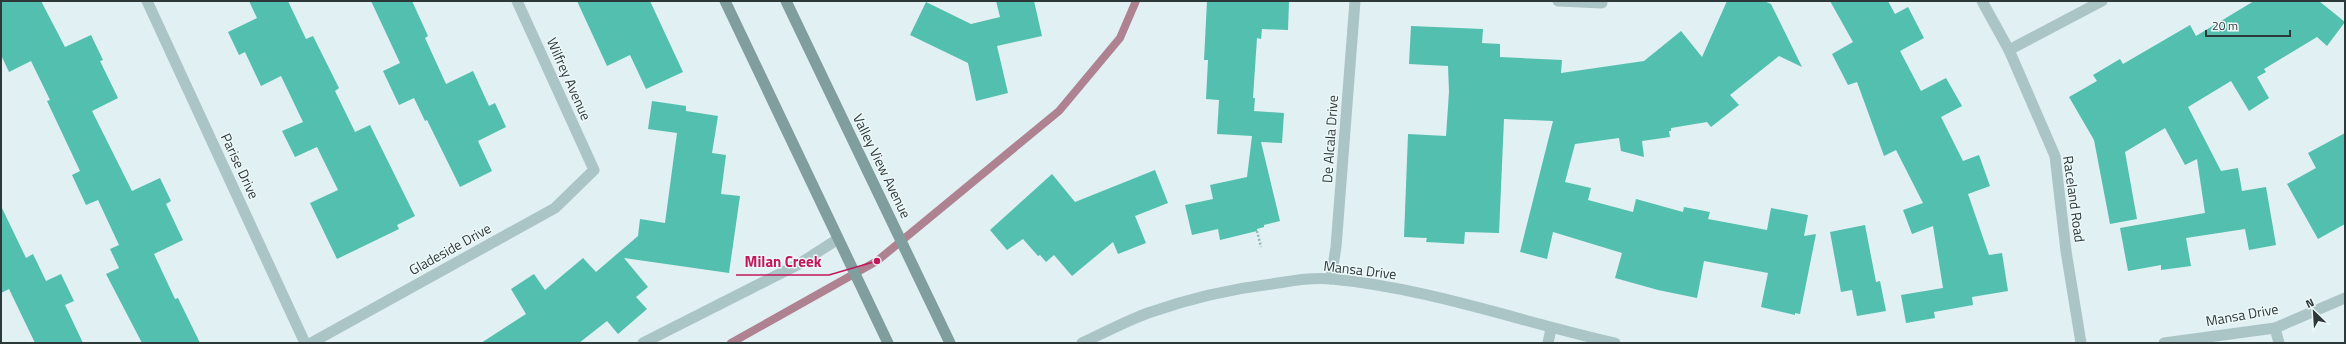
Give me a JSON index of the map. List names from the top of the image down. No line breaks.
{"streets":{"main road":["Valley View Avenue"],"street":["Wilfrey Avenue","De Alcala Drive","Parise Drive","Raceland Road","Gladeside Drive","Mansa Drive"]},"crossings":[["Wilfrey Avenue","Gladeside Drive"],["De Alcala Drive","Mansa Drive"]],"places":["Milan Creek"],"scale_bar":"20 m","north":"top left"}
